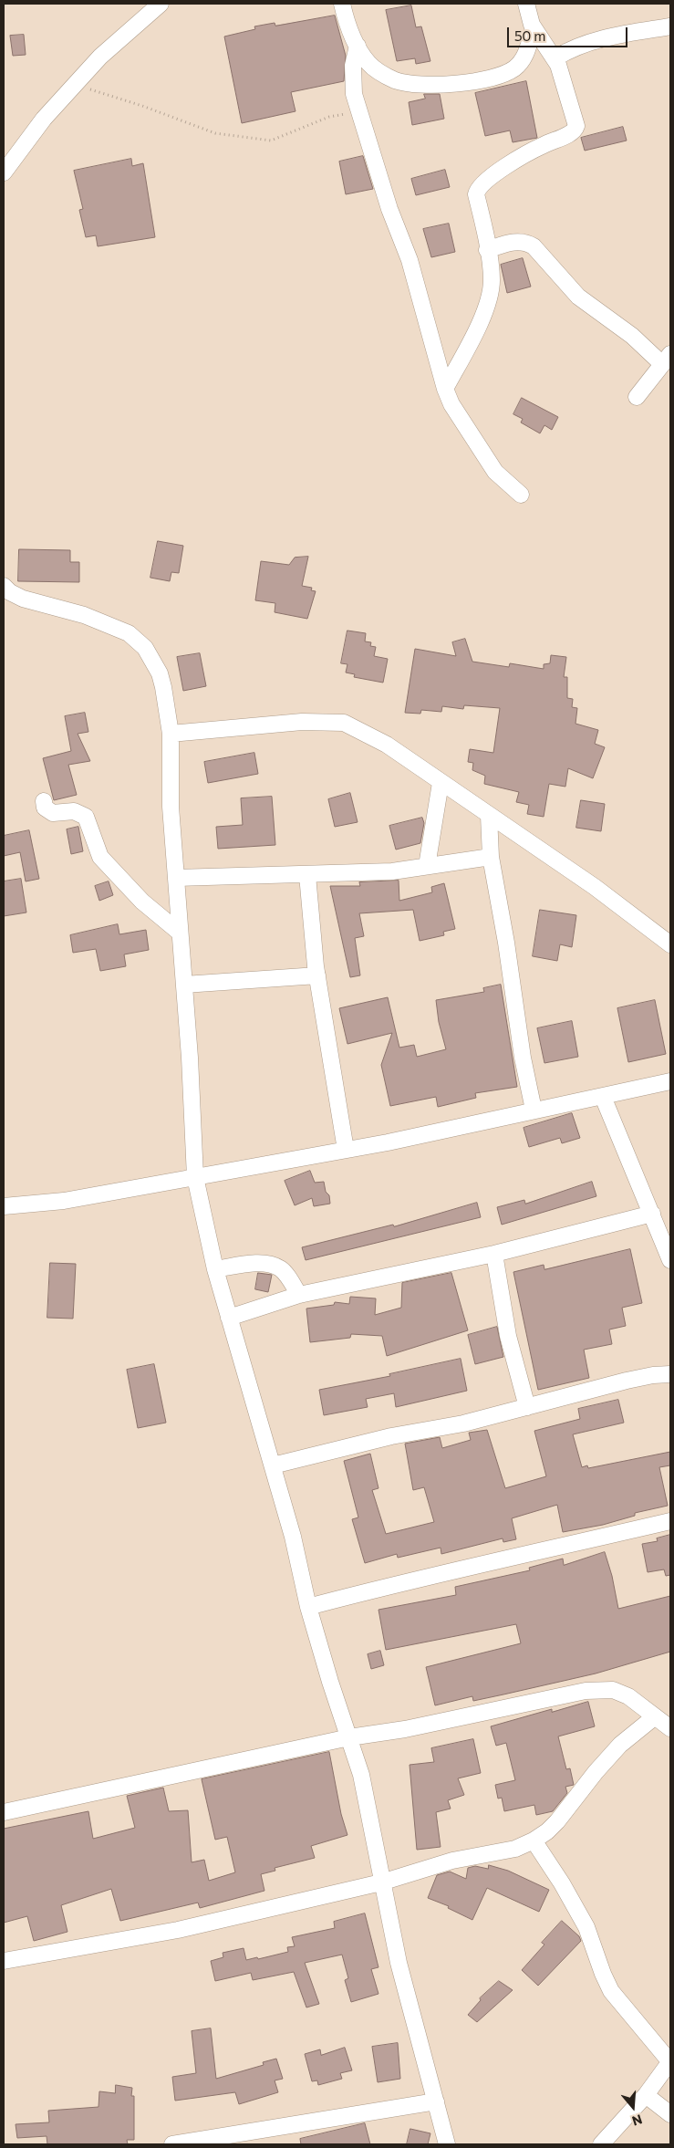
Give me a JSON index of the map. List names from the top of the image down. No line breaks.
{"scale_bar":"50 m","north":"bottom"}
